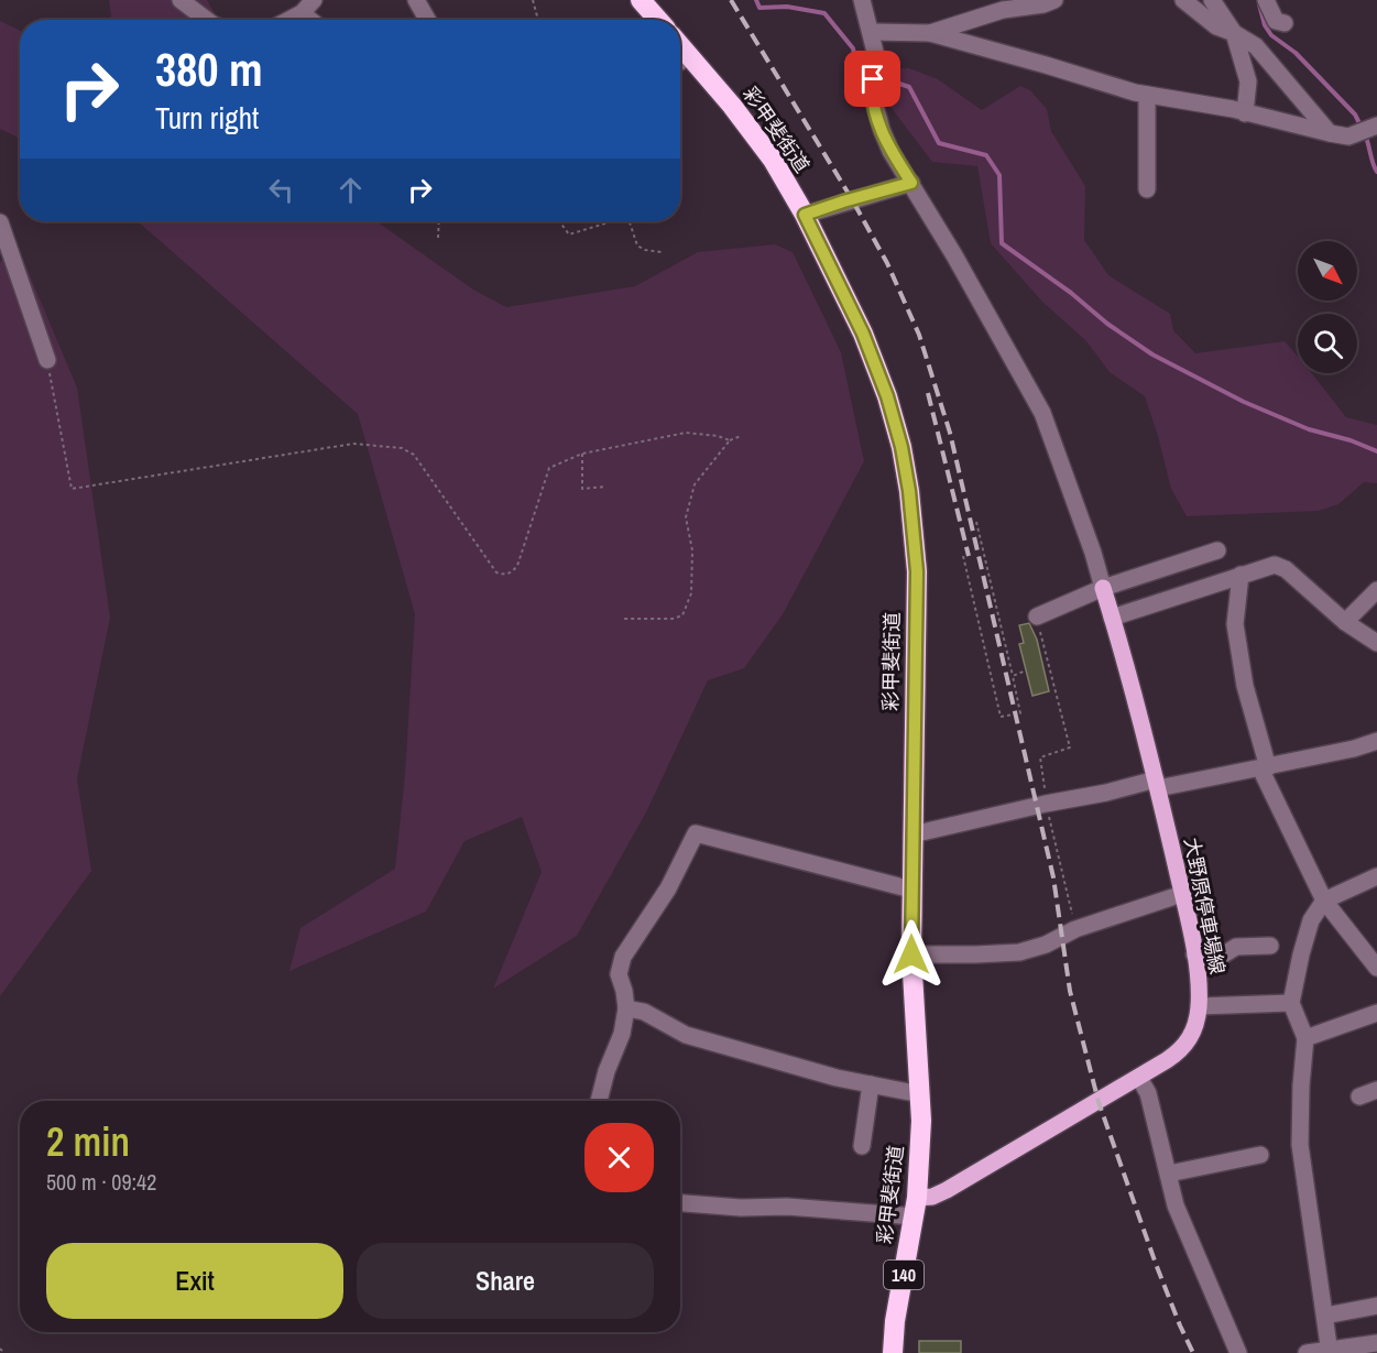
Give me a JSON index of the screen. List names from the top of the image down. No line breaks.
{"streets":{"highway":["彩甲斐街道","140"],"main road":["大野原停車場線"]},"crossings":[["彩甲斐街道","大野原停車場線"]],"north":"bottom right","page":{"turn":["380 m","Turn right"],"heading":["2 min","500 m · 09:42"],"buttons":["Exit","Share"]}}
